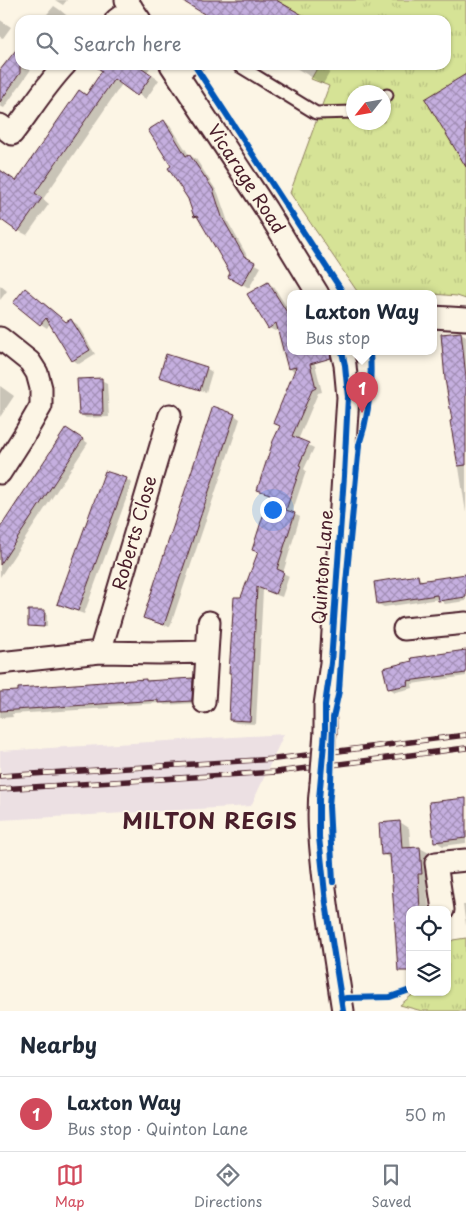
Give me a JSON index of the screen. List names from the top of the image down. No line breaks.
{"streets":{"street":["Vicarage Road","Roberts Close","Quinton Lane"]},"districts":["MILTON REGIS"],"north":"bottom left","page":{"search":"Search here","popup":["Laxton Way","Bus stop"],"pins":"1","heading":"Nearby","list":[{"mark":"1","name":"Laxton Way","note":"Bus stop · Quinton Lane","value":"50 m"}],"nav":["Map","Directions","Saved"]}}
